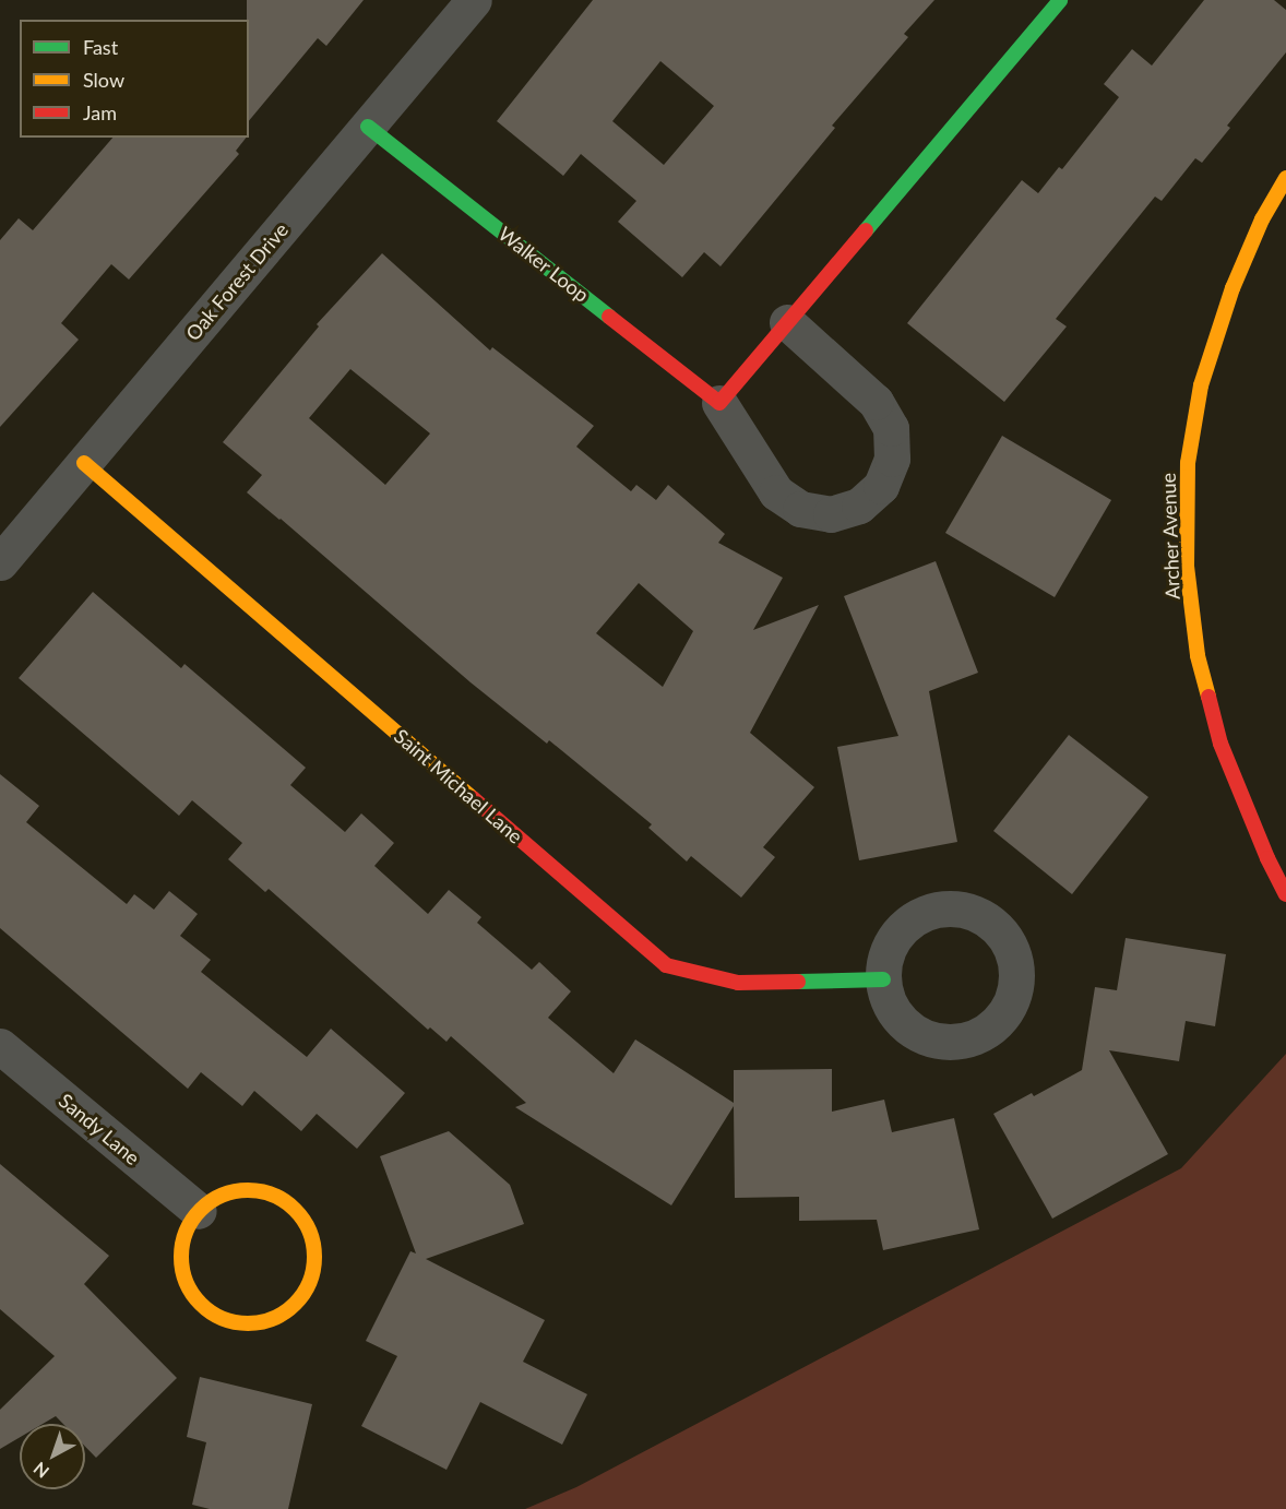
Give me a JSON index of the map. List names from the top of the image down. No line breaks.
{"streets":{"street":["Walker Loop","Oak Forest Drive","Archer Avenue","Saint Michael Lane","Sandy Lane"]},"crossings":[["Walker Loop","Oak Forest Drive"],["Oak Forest Drive","Saint Michael Lane"]],"legend":["Fast","Slow","Jam"],"north":"bottom left"}
